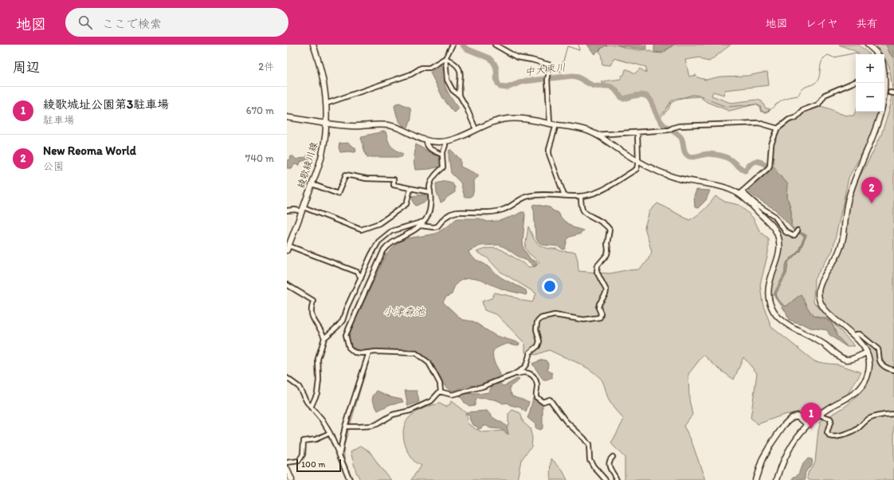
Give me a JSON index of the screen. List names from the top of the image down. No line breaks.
{"streets":{"street":["綾歌綾川線"]},"water":["中大束川","小津森池"],"scale_bar":"100 m","page":{"header":"地図","search":"ここで検索","nav":["地図","レイヤ","共有"],"heading":["周辺","2件"],"map_buttons":["+","−"],"list":[{"mark":"1","name":"綾歌城址公園第3駐車場","note":"駐車場","value":"670 m"},{"mark":"2","name":"New Reoma World","note":"公園","value":"740 m"}],"pins":["2","1"],"scale":"100 m"}}
